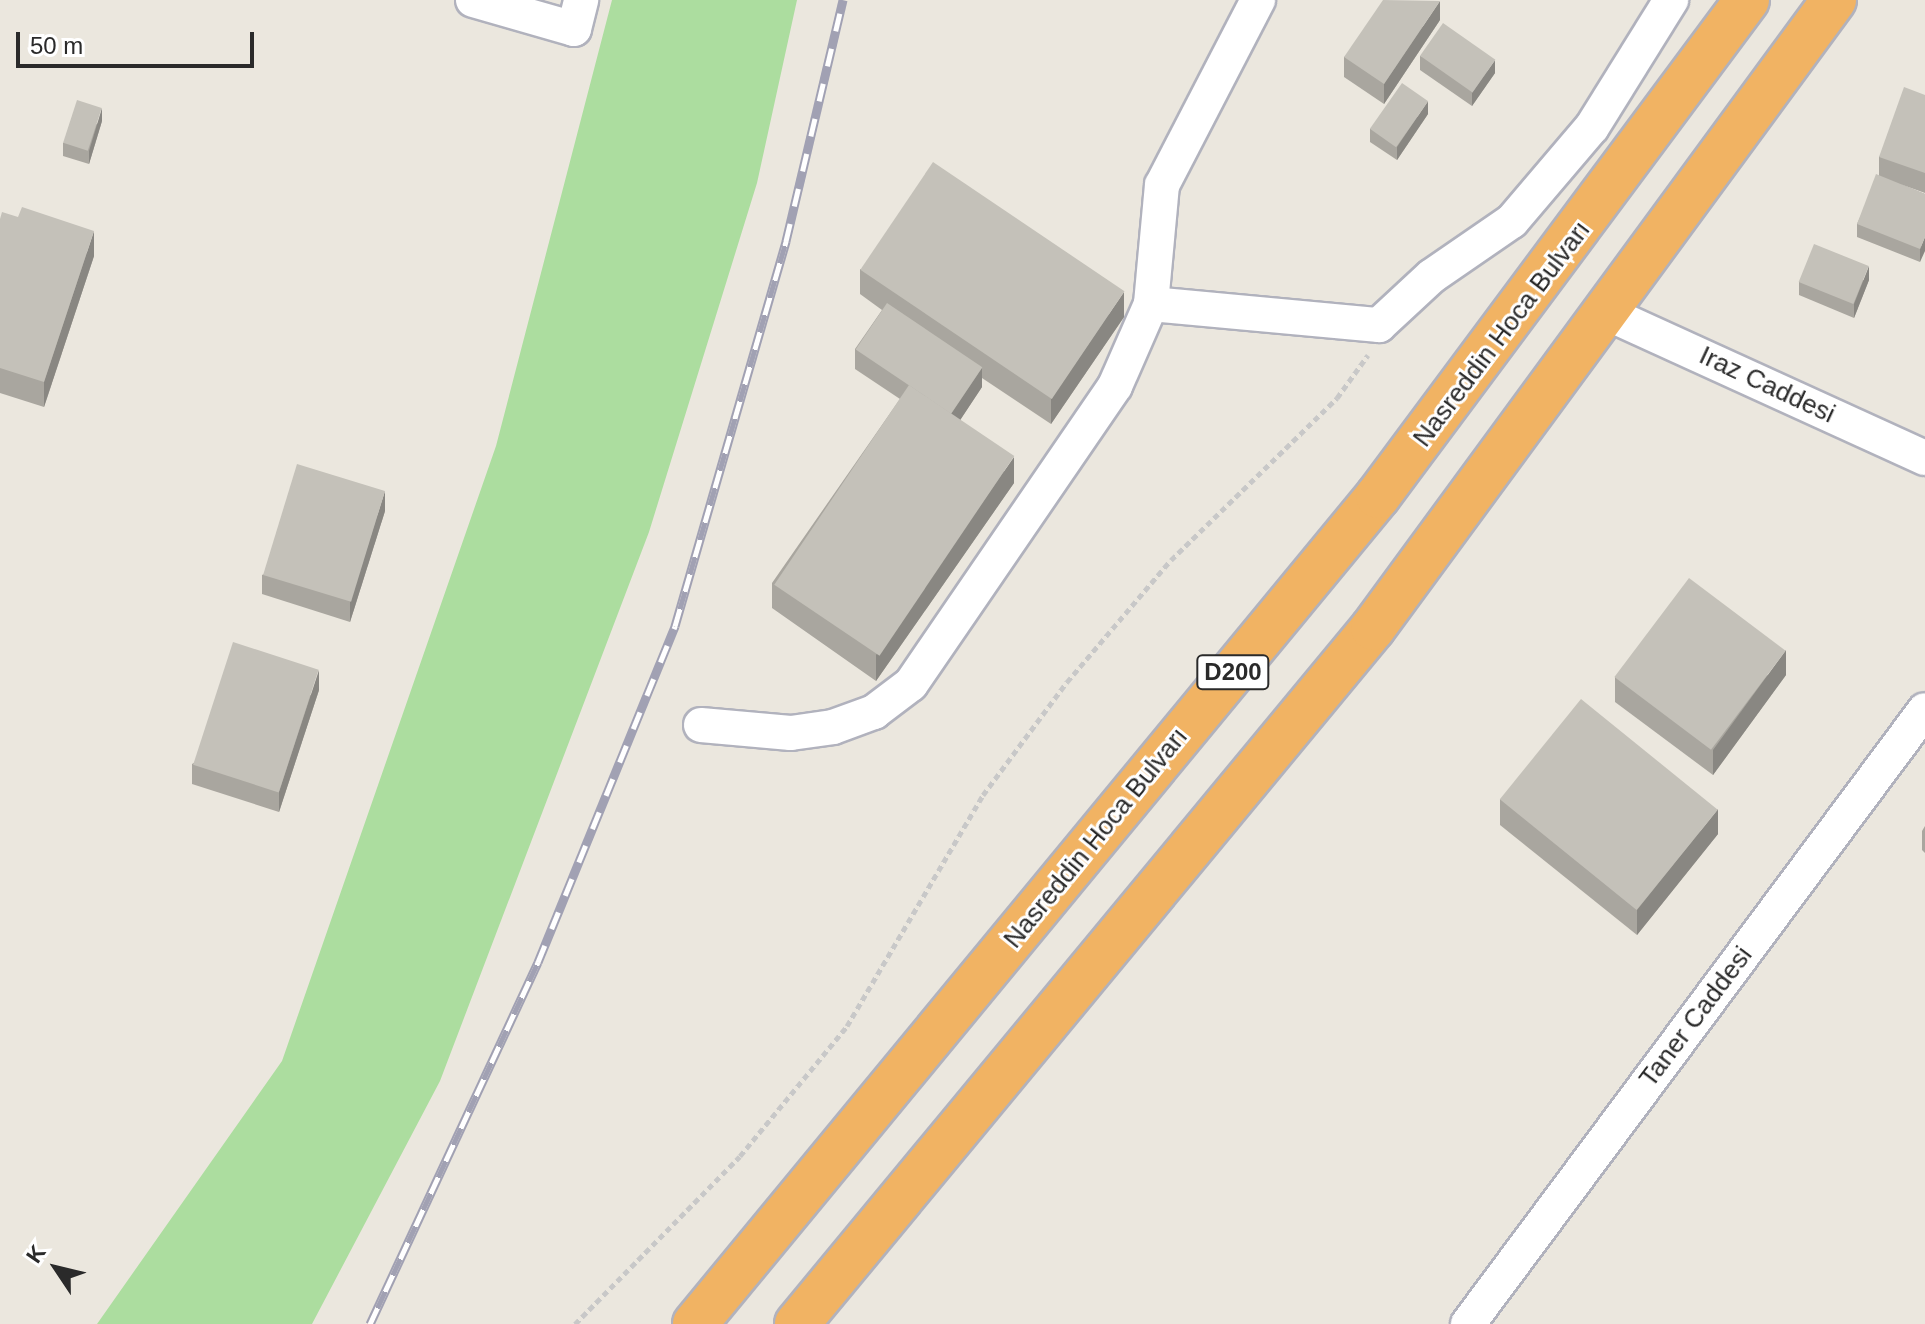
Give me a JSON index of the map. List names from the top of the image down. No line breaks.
{"streets":{"highway":["Nasreddin Hoca Bulvarı","D200"],"street":["Iraz Caddesi","Taner Caddesi"]},"crossings":[["Iraz Caddesi","D200"]],"scale_bar":"50 m","north":"top left"}
